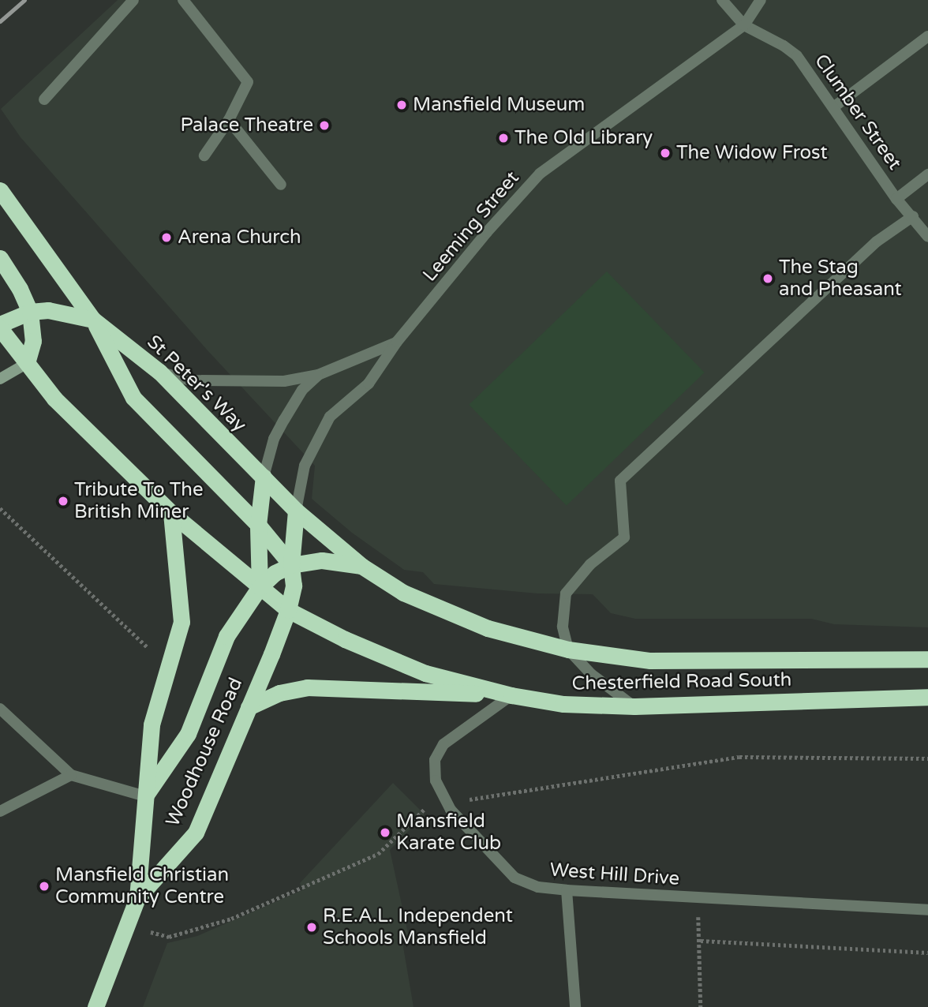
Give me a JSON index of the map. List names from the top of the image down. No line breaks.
{"streets":{"highway":["St Peter's Way","Chesterfield Road South","Woodhouse Road"],"street":["Clumber Street","Leeming Street","West Hill Drive"]},"crossings":[["Clumber Street","Leeming Street"],["Leeming Street","St Peter's Way"],["Leeming Street","Woodhouse Road"],["St Peter's Way","Chesterfield Road South"],["St Peter's Way","Woodhouse Road"],["Chesterfield Road South","Woodhouse Road"],["Chesterfield Road South","West Hill Drive"]],"places":["Mansfield Museum","Palace Theatre","The Old Library","The Widow Frost","Arena Church","The Stag and Pheasant","Tribute To The British Miner","Mansfield Karate Club","Mansfield Christian Community Centre","R.E.A.L. Independent Schools Mansfield"]}
